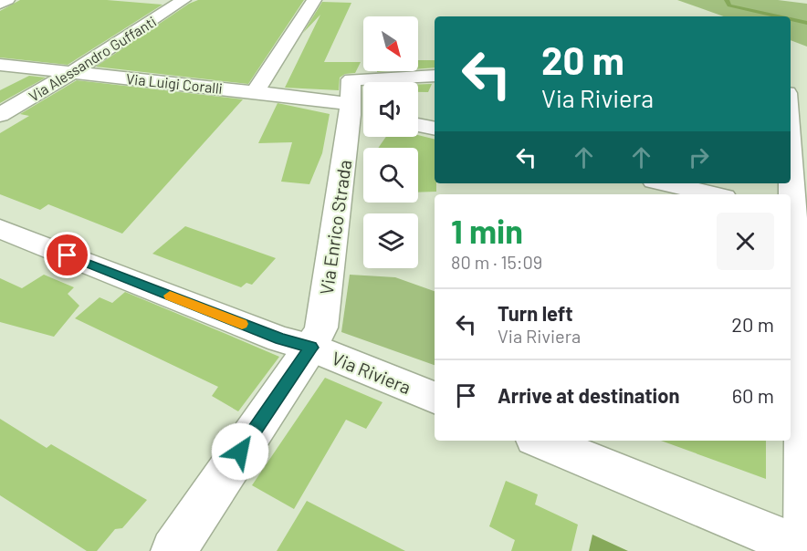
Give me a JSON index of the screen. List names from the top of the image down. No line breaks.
{"streets":{"street":["Via Alessandro Guffanti","Via Luigi Coralli","Via Enrico Strada","Via Riviera"]},"crossings":[["Via Alessandro Guffanti","Via Luigi Coralli"],["Via Luigi Coralli","Via Enrico Strada"],["Via Enrico Strada","Via Riviera"]],"north":"bottom right","page":{"turn":["20 m","Via Riviera"],"heading":["1 min","80 m · 15:09"],"list":[{"name":"Turn left","note":"Via Riviera","value":"20 m"},{"name":"Arrive at destination","value":"60 m"}]}}
